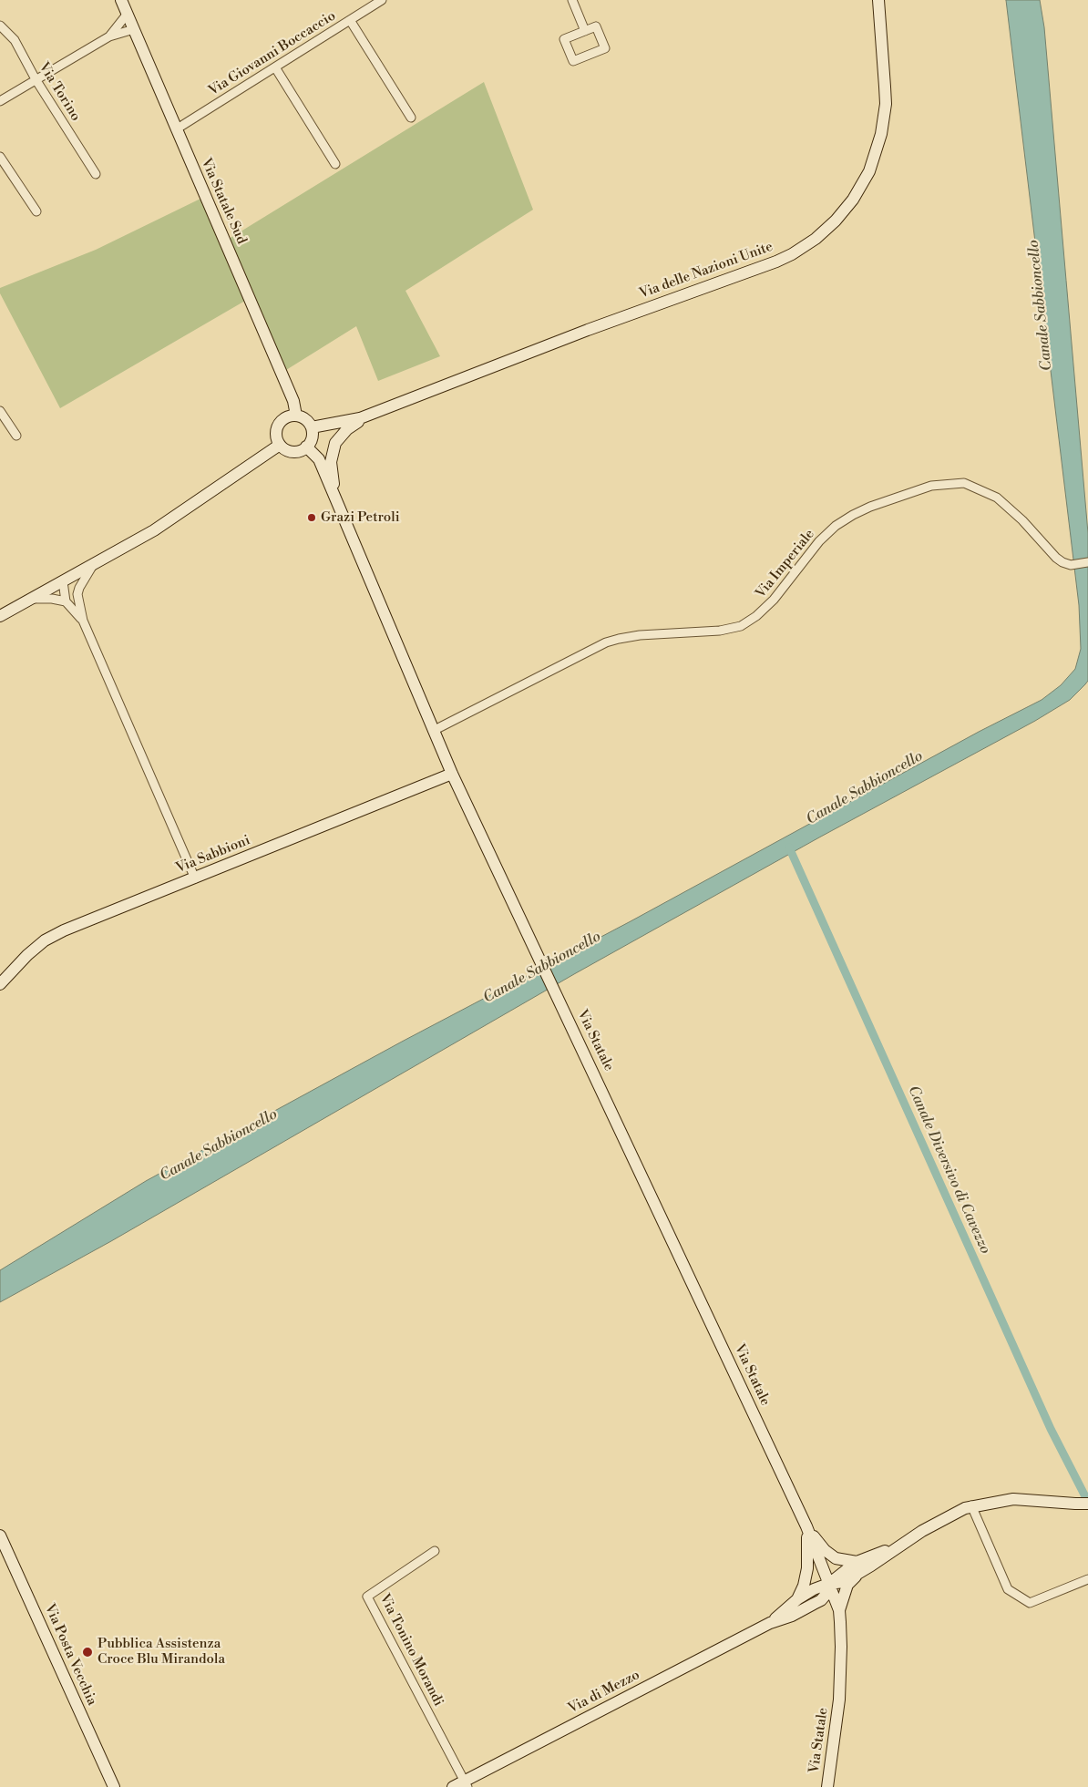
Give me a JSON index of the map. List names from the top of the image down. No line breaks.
{"streets":{"main road":["Via Statale Sud","Via delle Nazioni Unite","Via Sabbioni","Via Statale","Via Posta Vecchia","Via di Mezzo"],"street":["Via Giovanni Boccaccio","Via Torino","Via Imperiale","Via Tonino Morandi"]},"crossings":[["Via Giovanni Boccaccio","Via Statale Sud"],["Via Statale Sud","Via delle Nazioni Unite"],["Via delle Nazioni Unite","Via Statale"],["Via Imperiale","Via Statale"],["Via Sabbioni","Via Statale"],["Via Tonino Morandi","Via di Mezzo"]],"water":["Canale Sabbioncello","Canale Diversivo di Cavezzo"],"places":["Grazi Petroli","Pubblica Assistenza Croce Blu Mirandola"]}
